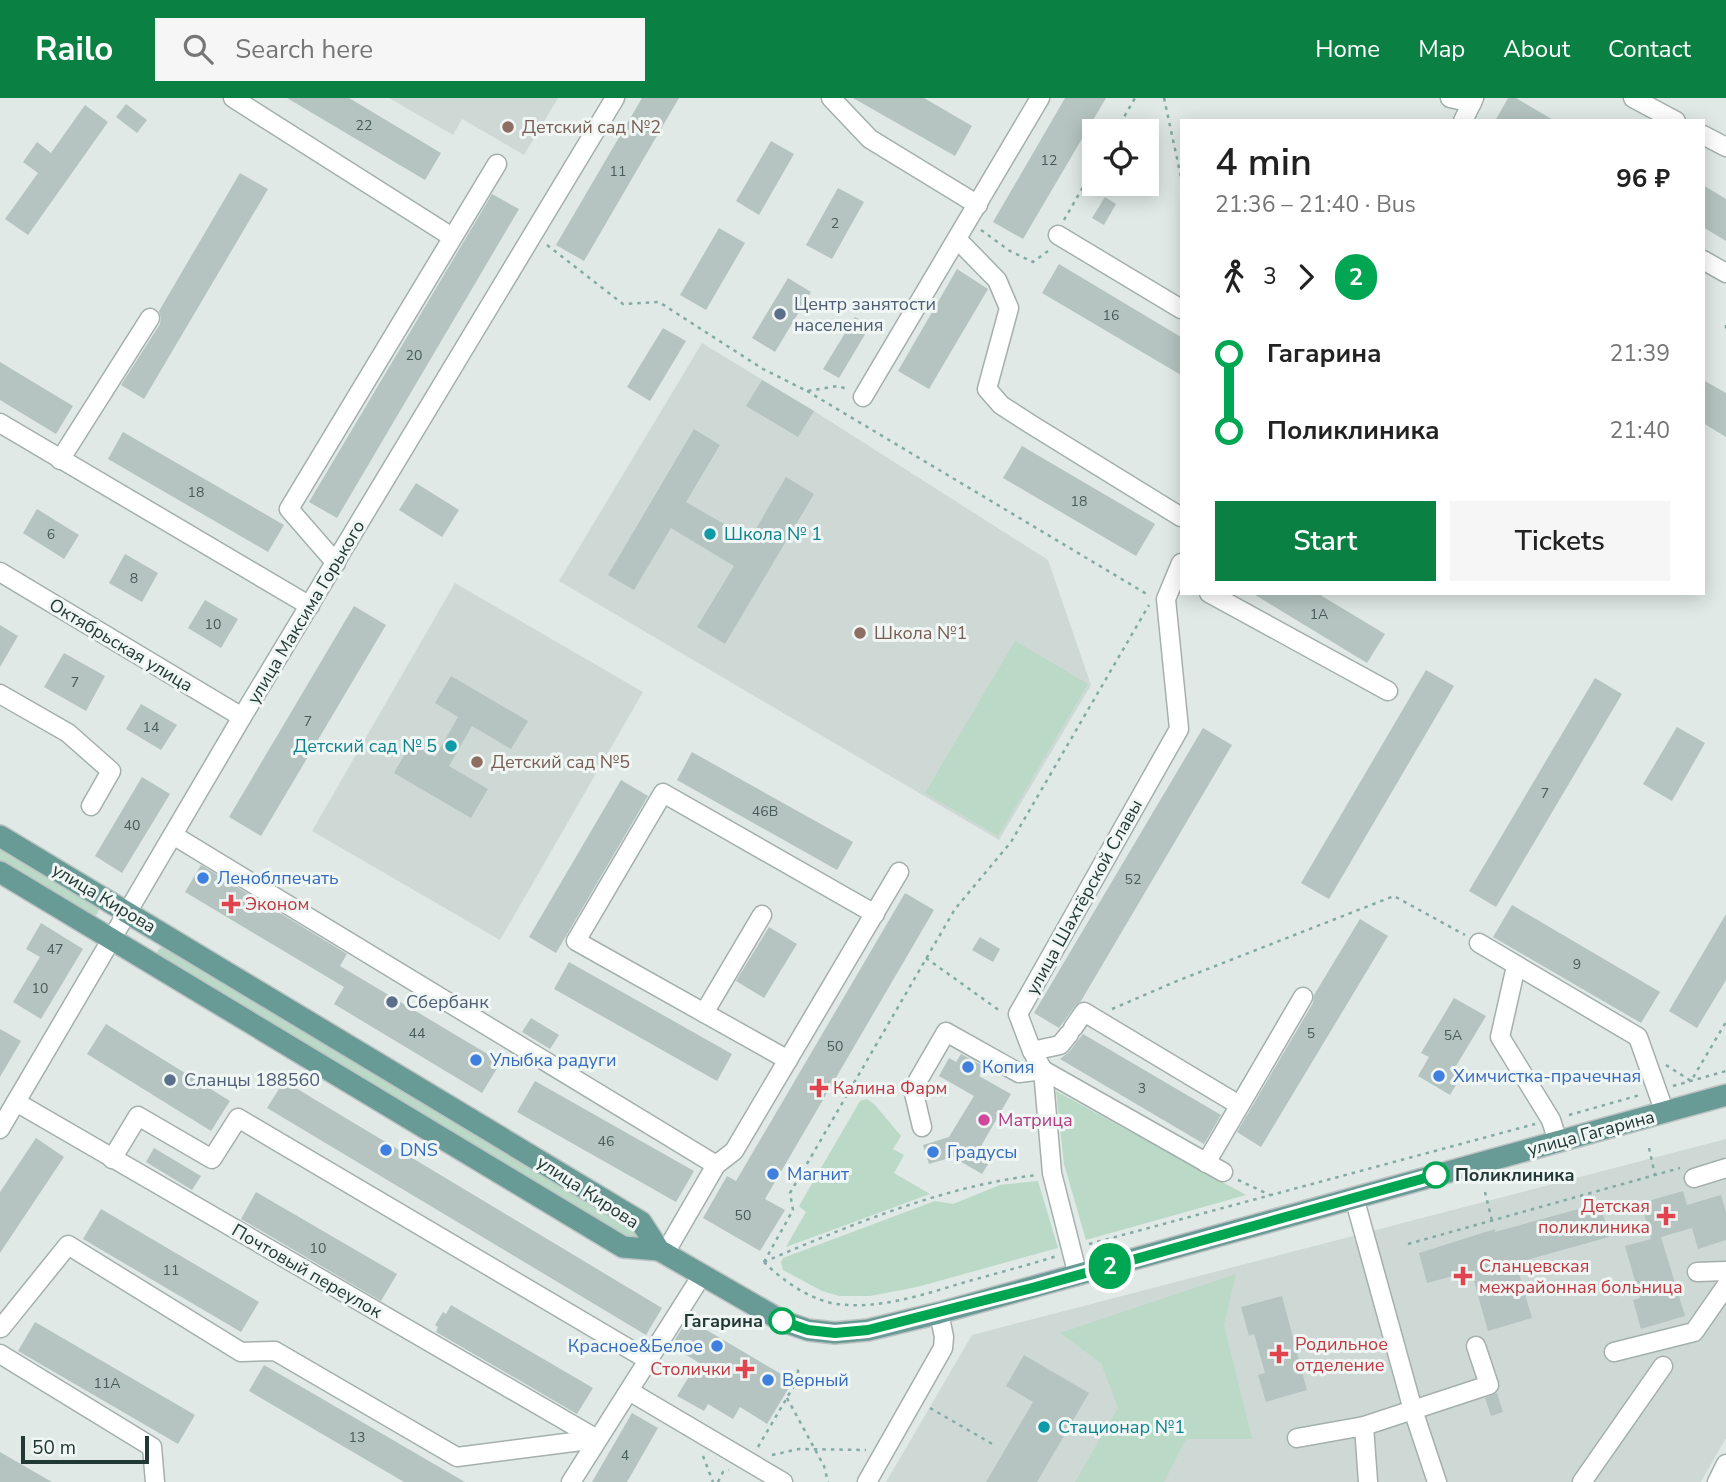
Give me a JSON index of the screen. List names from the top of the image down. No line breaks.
{"streets":{"main road":["улица Кирова","улица Гагарина"],"street":["улица Максима Горького","Октябрьская улица","улица Шахтёрской Славы","Почтовый переулок"]},"crossings":[["улица Максима Горького","Октябрьская улица"],["улица Максима Горького","улица Кирова"],["улица Максима Горького","Почтовый переулок"],["улица Шахтёрской Славы","улица Гагарина"],["улица Кирова","улица Гагарина"]],"places":{"other":["Детский сад №2","Центр занятости населения","Школа № 1","Школа №1","Детский сад № 5","Детский сад №5","Леноблпечать","Сбербанк","Улыбка радуги","Копия","Химчистка-прачечная","Сланцы 188560","Матрица","DNS","Градусы","Магнит","Поликлиника","Гагарина","Красное&Белое","Верный","Стационар №1"],"health":["Эконом","Калина Фарм","Детская поликлиника","Сланцевская межрайонная больница","Родильное отделение","Столички"]},"lines":["bus line 2"],"house_numbers":["22","12","11","2","16","20","18","18","6","8","1А","10","7","7","14","7","46В","40","52","47","9","10","44","5","5А","50","3","46","50","10","11","11А","13","4"],"scale_bar":"50 m","page":{"header":"Railo","search":"Search here","nav":["Home","Map","About","Contact"],"on_map":"2","heading":["4 min","21:36 – 21:40 · Bus","96 ₽"],"legs":["3","2"],"list":[{"name":"Гагарина","value":"21:39"},{"name":"Поликлиника","value":"21:40"}],"buttons":["Start","Tickets"],"scale":"50 m"}}
